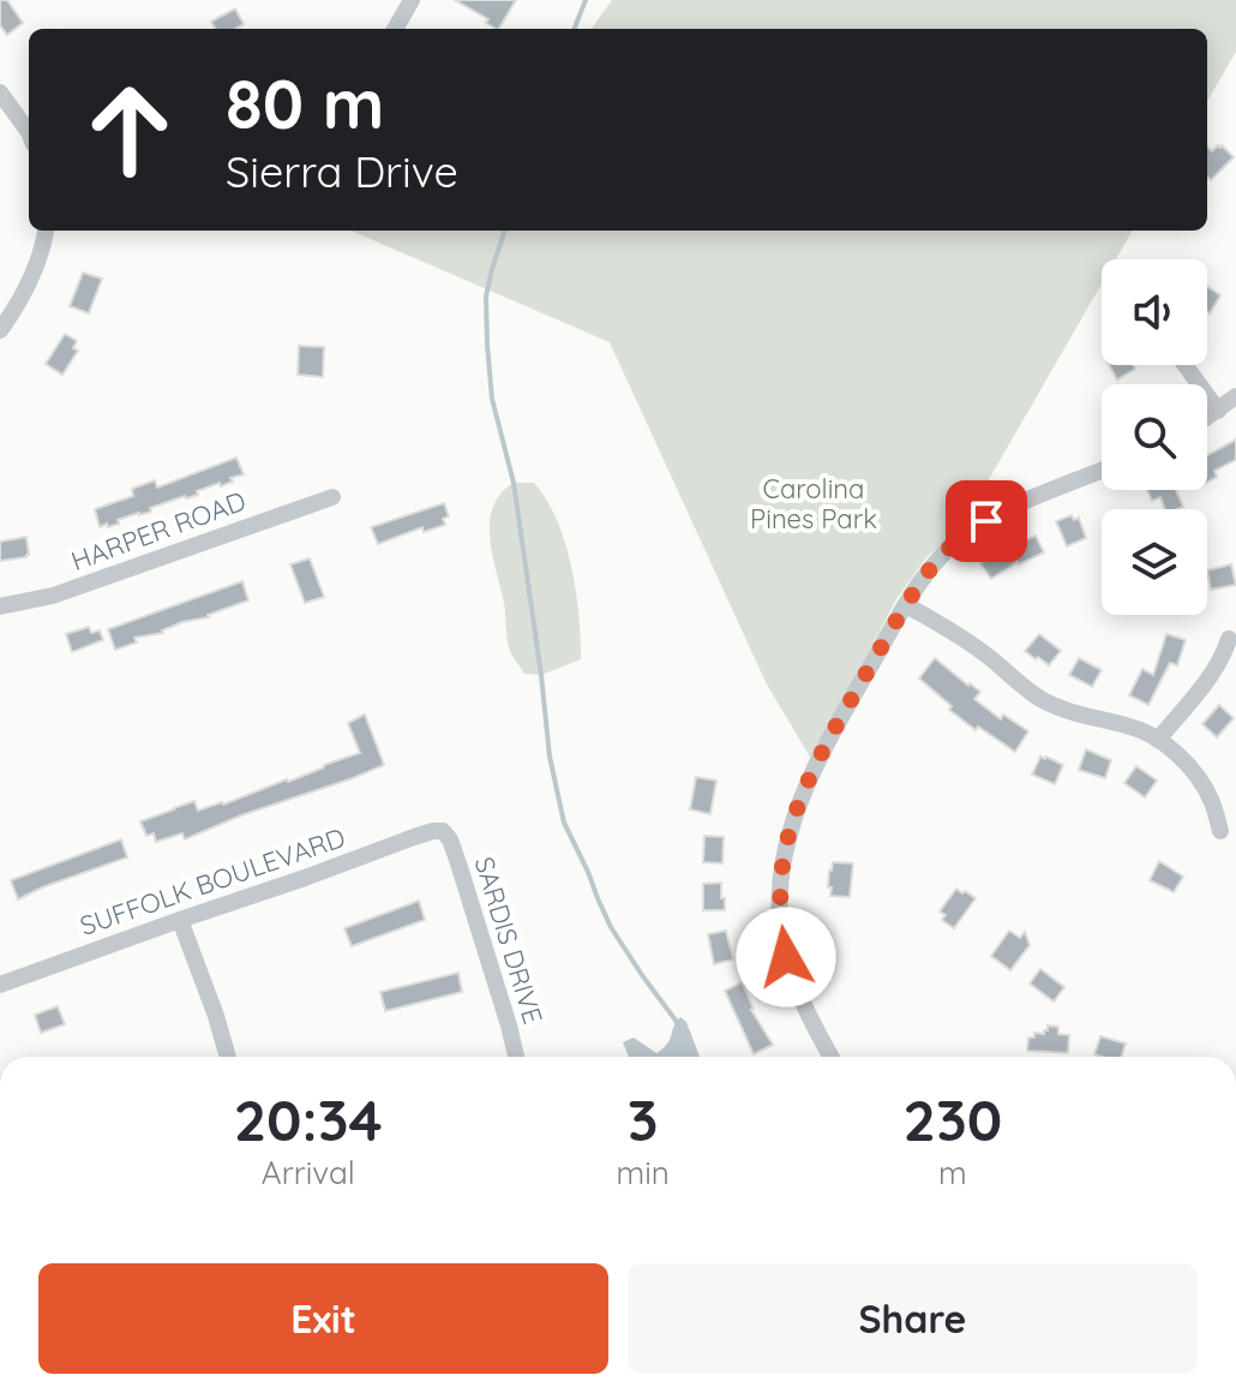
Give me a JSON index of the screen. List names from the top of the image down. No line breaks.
{"streets":{"street":["HARPER ROAD","SUFFOLK BOULEVARD","SARDIS DRIVE"]},"crossings":[["SUFFOLK BOULEVARD","SARDIS DRIVE"]],"parks":["Carolina Pines Park"],"page":{"turn":["80 m","Sierra Drive"],"eta":["20:34","Arrival","3","min","230","m"],"buttons":["Exit","Share"]}}
